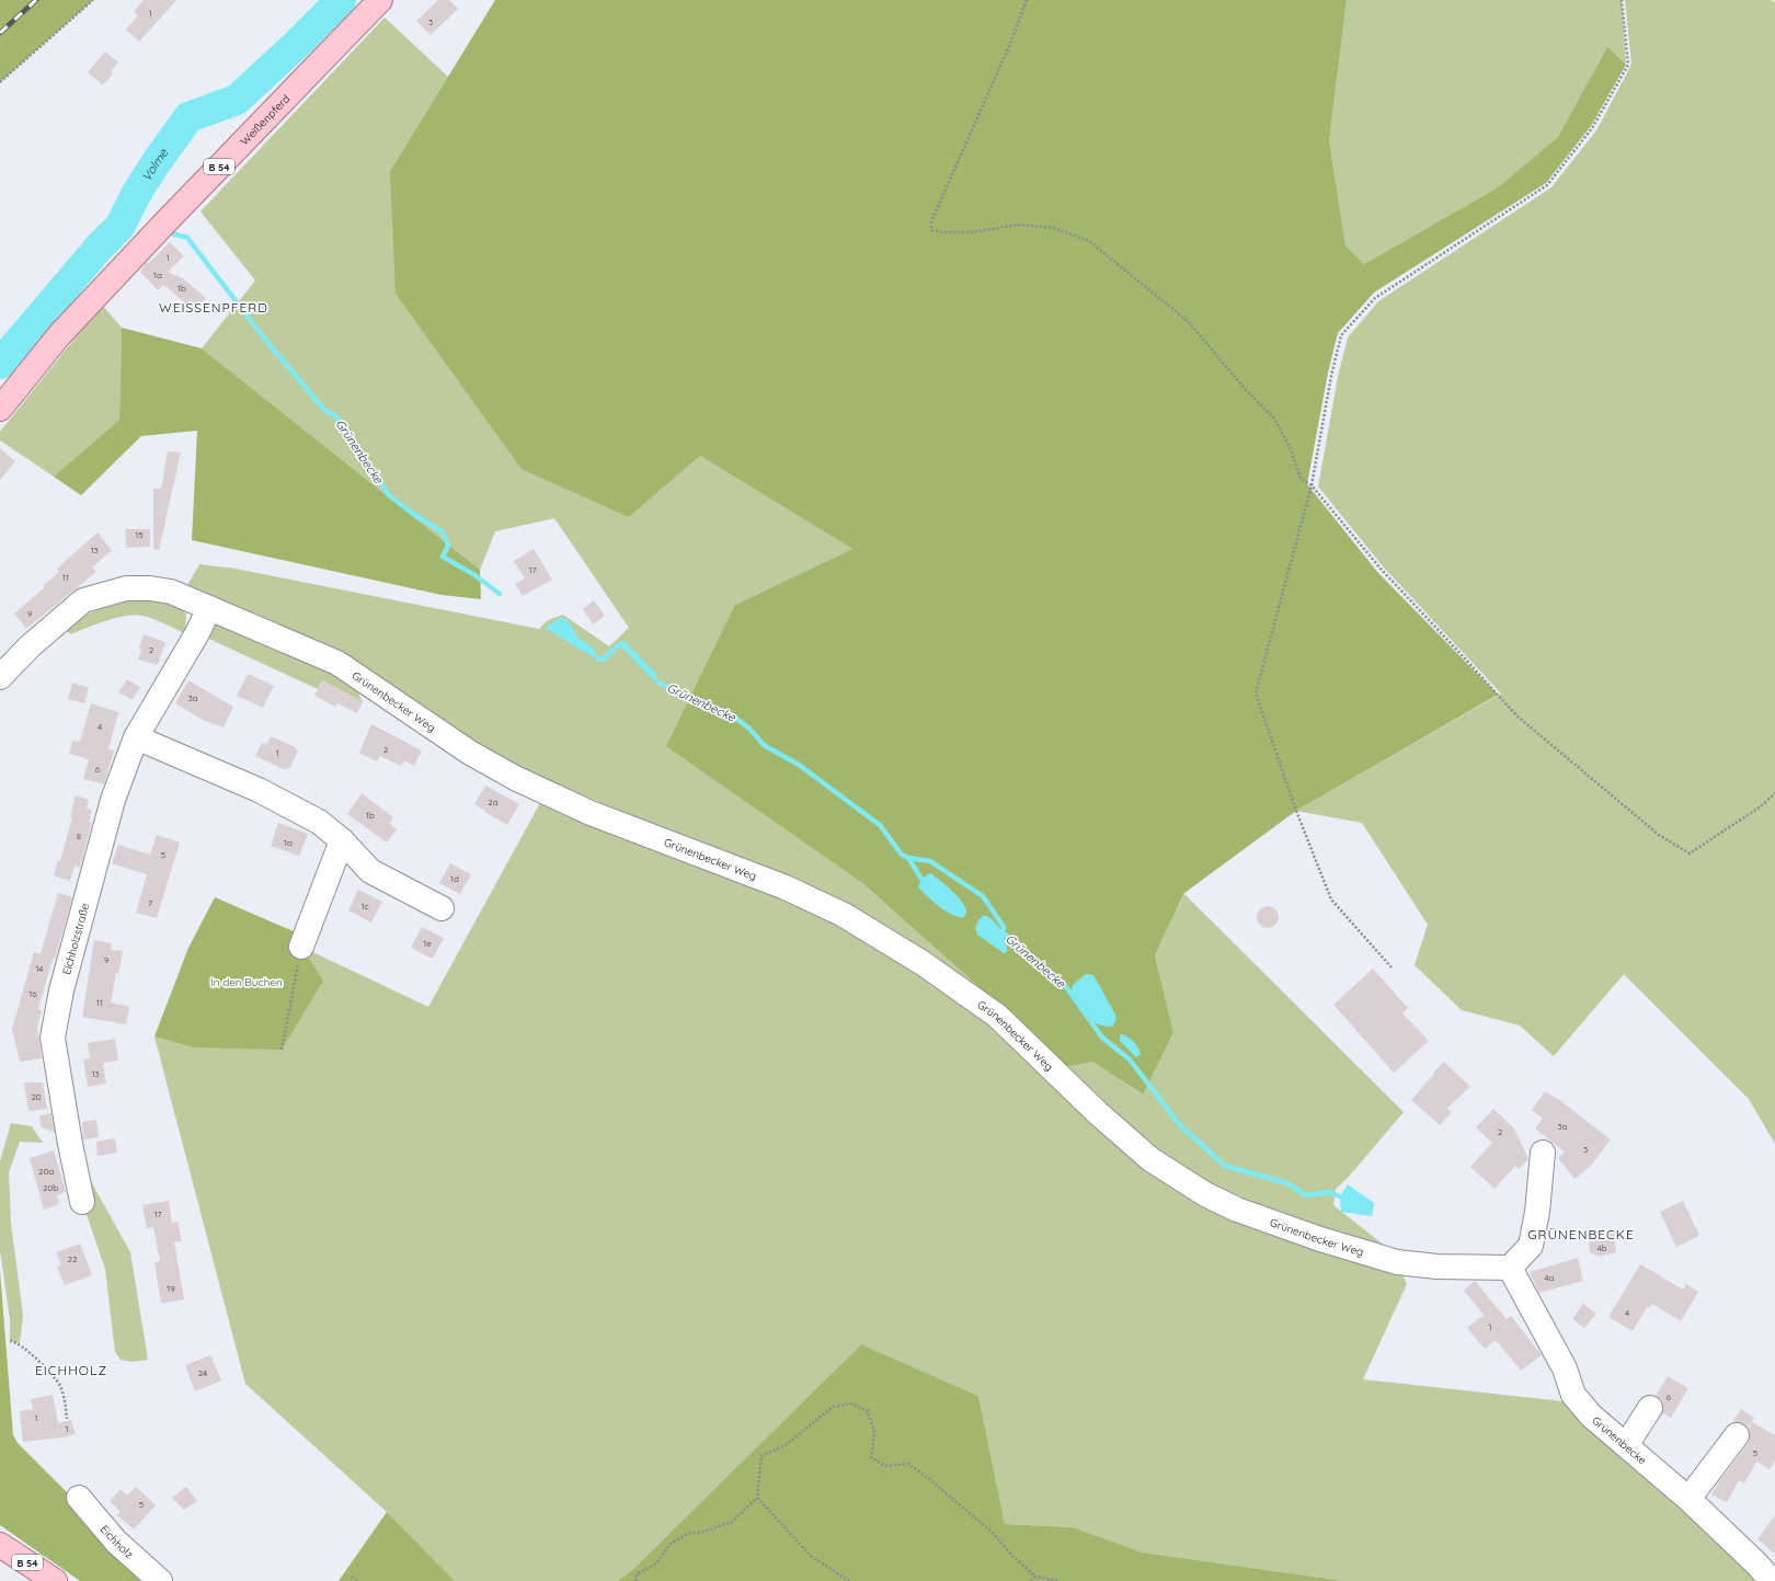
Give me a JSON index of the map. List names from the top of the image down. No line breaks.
{"streets":{"main road":["Weißenpferd","B 54"],"street":["Grünenbecker Weg","Eichholzstraße","Grünenbecke","Eichholz"]},"crossings":[["Grünenbecker Weg","Eichholzstraße"],["Grünenbecker Weg","Grünenbecke"]],"districts":["WEISSENPFERD","GRÜNENBECKE","EICHHOLZ"],"water":["Volme","Grünenbecke"],"parks":["In den Buchen"],"house_numbers":["1","3","1","1a","1b","15","13","17","11","9","2","3a","4","2","1","6","2a","1b","8","1a","5","1d","7","1c","1e","9","14","16","11","13","20","3a","2","3","20a","20b","17","4b","22","4a","19","4","1","24","6","1","1","5","5"]}
